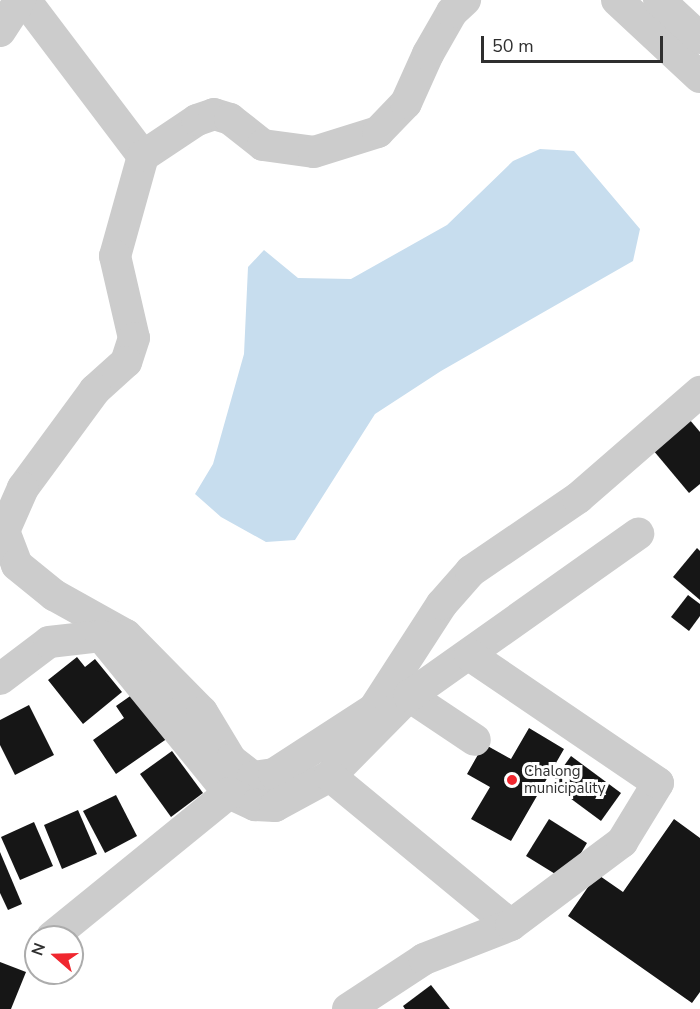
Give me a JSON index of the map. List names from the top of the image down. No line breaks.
{"places":["Chalong municipality"],"scale_bar":"50 m","north":"left"}
